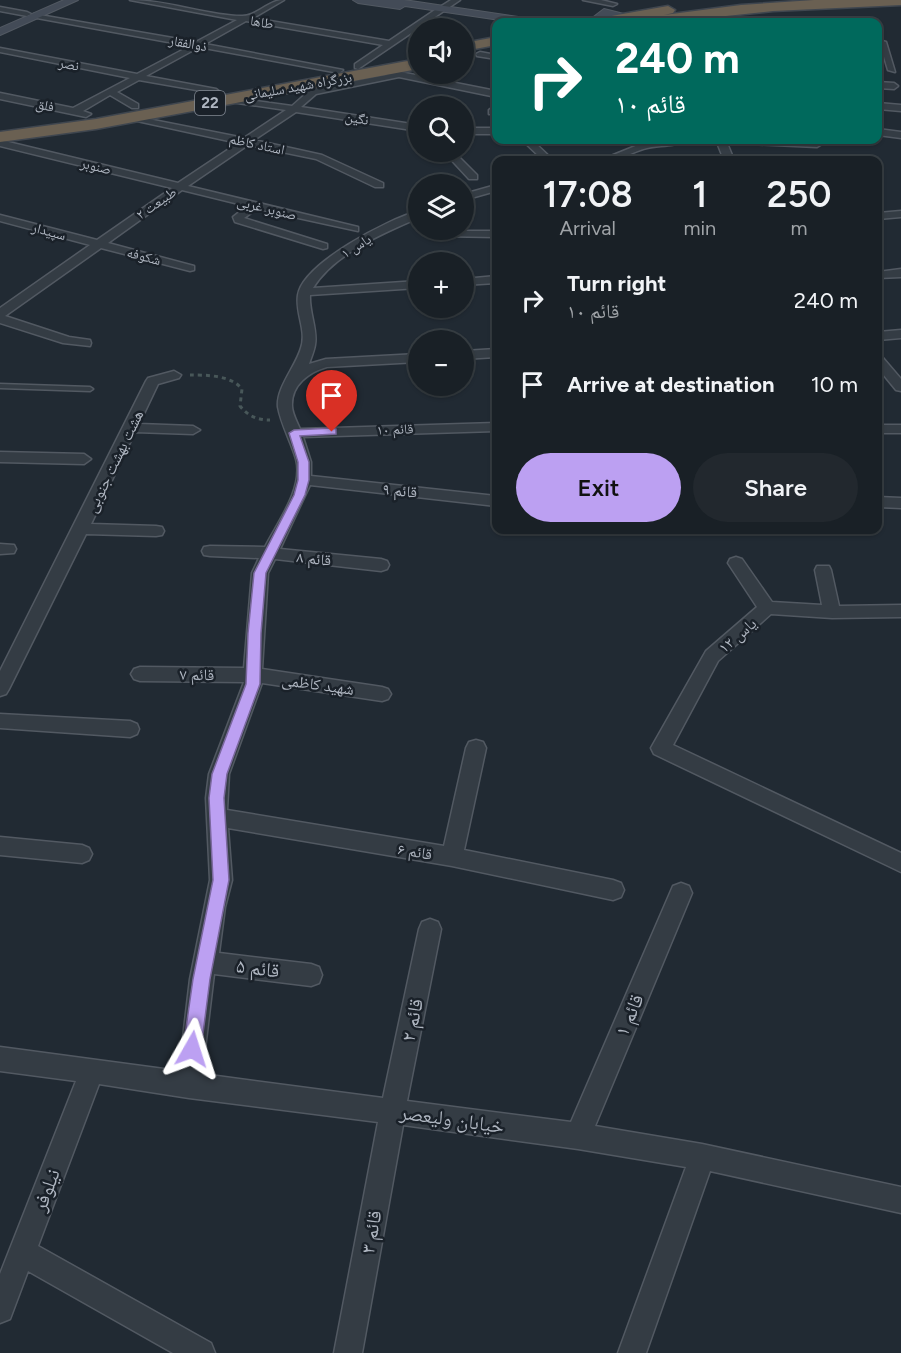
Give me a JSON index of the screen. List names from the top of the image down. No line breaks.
{"streets":{"highway":["بزرگراه شهید سلیمانی","22"],"street":["طاها","ذوالفقار","نصر","فلق","نگین","استاد کاظم","صنوبر","طبیعت ۲","صنوبر غربی","سپیدار","یاس ۱","شکوفه","قائم ۱۰","هشت بهشت جنوبی","قائم ۹","قائم ۸","یاس ۱۲","قائم ۷","شهید کاظمی","قائم ۶","قائم ۵","قائم ۱","قائم ۲","خیابان ولیعصر","نیلوفر","قائم ۳"]},"crossings":[["ذوالفقار","بزرگراه شهید سلیمانی"],["نصر","بزرگراه شهید سلیمانی"],["نصر","نگین"],["بزرگراه شهید سلیمانی","فلق"],["بزرگراه شهید سلیمانی","نگین"],["بزرگراه شهید سلیمانی","استاد کاظم"],["بزرگراه شهید سلیمانی","صنوبر"],["بزرگراه شهید سلیمانی","طبیعت ۲"],["نگین","طبیعت ۲"],["استاد کاظم","طبیعت ۲"],["صنوبر","طبیعت ۲"],["صنوبر","صنوبر غربی"],["طبیعت ۲","صنوبر غربی"],["طبیعت ۲","سپیدار"],["طبیعت ۲","شکوفه"],["سپیدار","شکوفه"],["قائم ۷","شهید کاظمی"],["قائم ۱","خیابان ولیعصر"],["قائم ۲","خیابان ولیعصر"],["قائم ۲","قائم ۳"],["خیابان ولیعصر","نیلوفر"],["خیابان ولیعصر","قائم ۳"]],"page":{"map_buttons":["+","−"],"turn":["240 m","قائم ۱۰"],"eta":["17:08","Arrival","1","min","250","m"],"list":[{"name":"Turn right","note":"قائم ۱۰","value":"240 m"},{"name":"Arrive at destination","value":"10 m"}],"buttons":["Exit","Share"]}}
